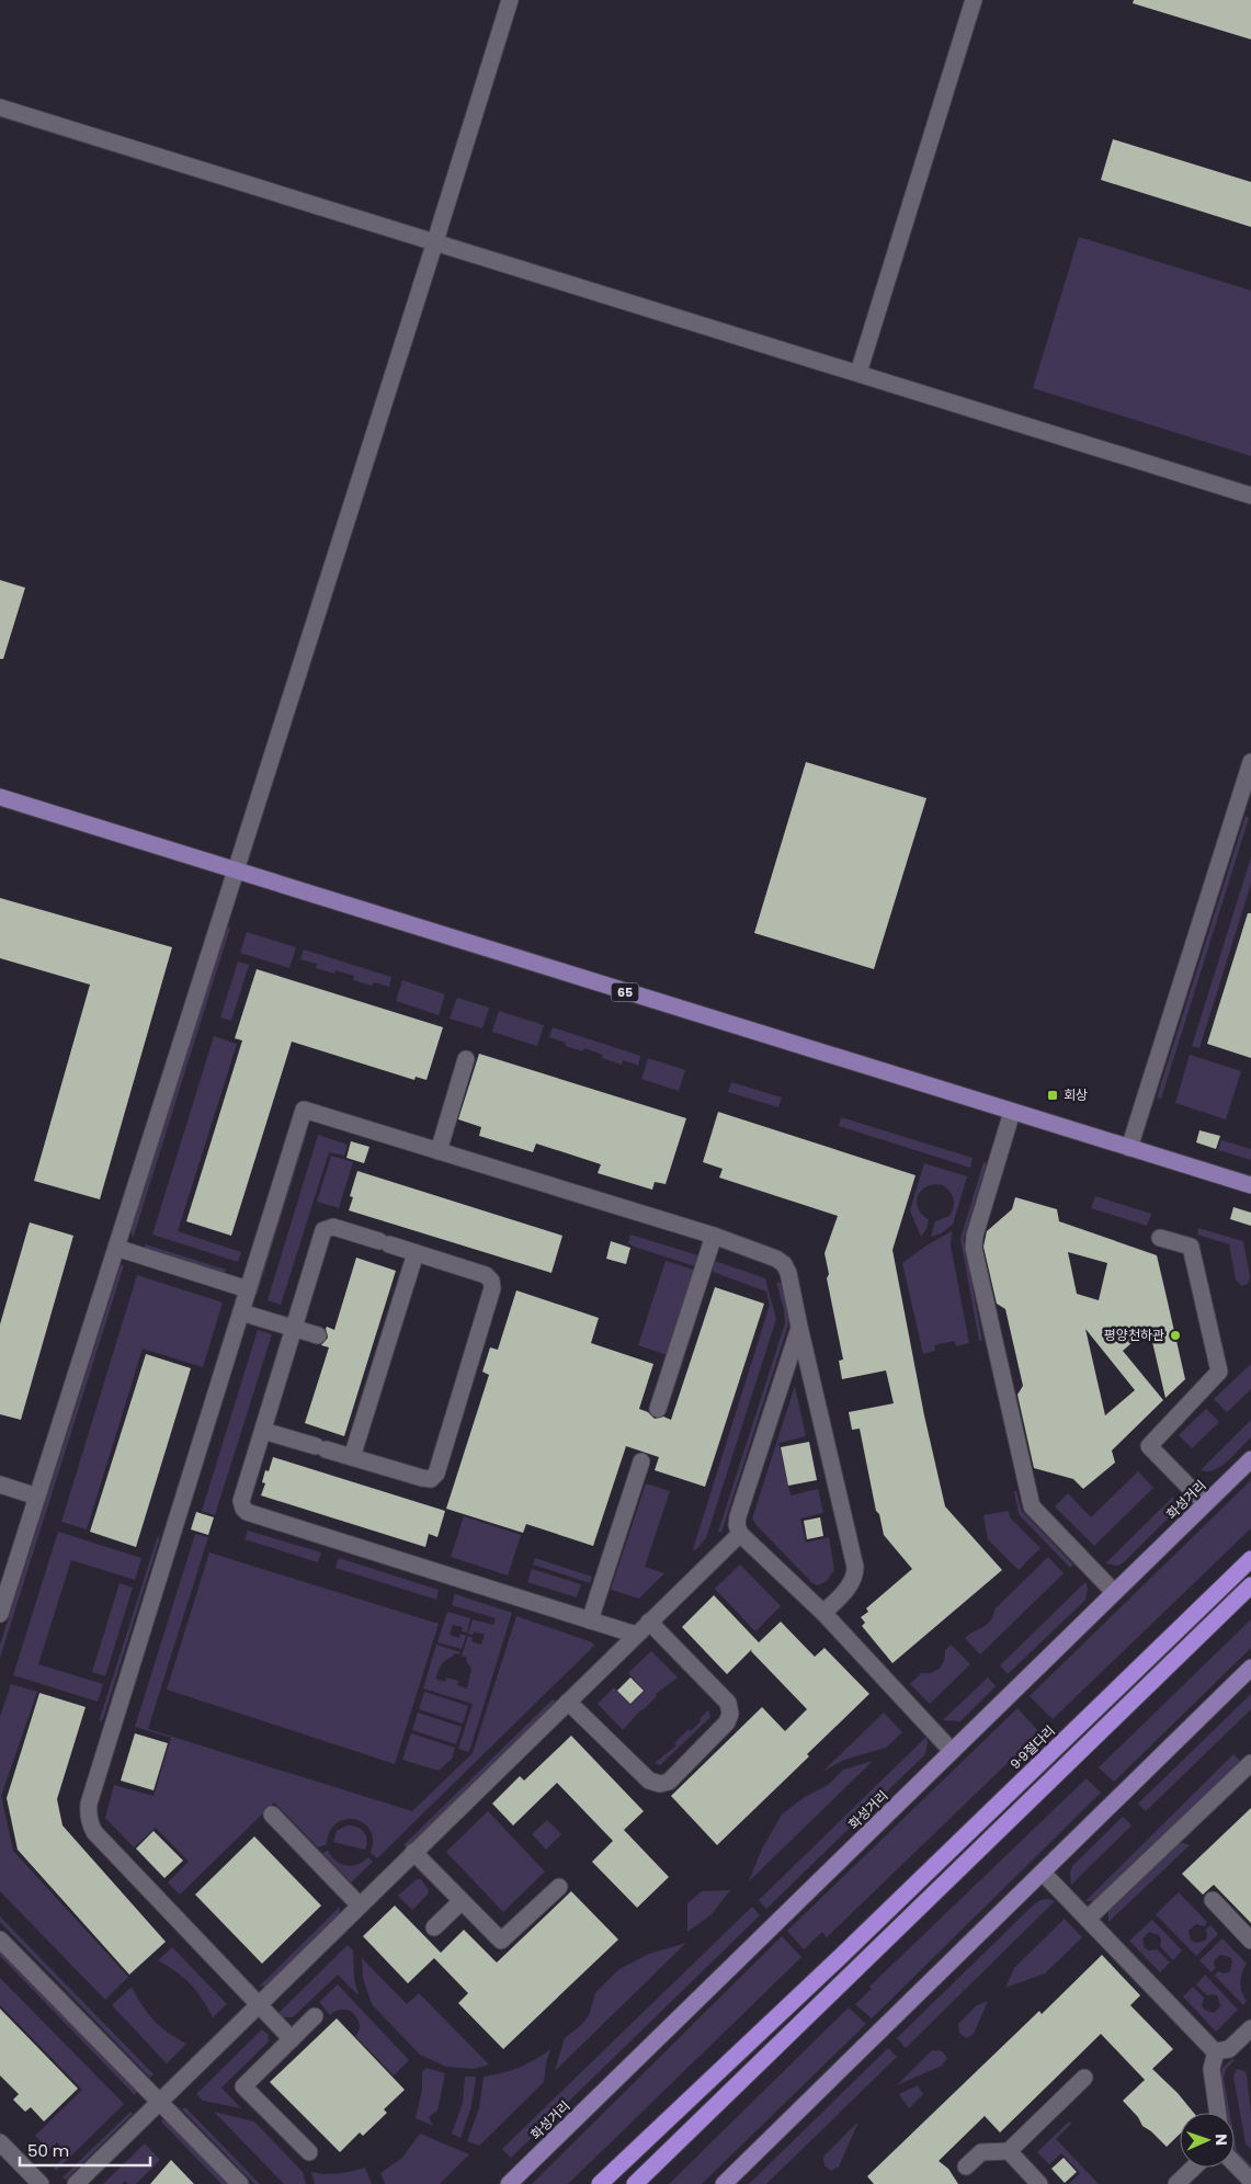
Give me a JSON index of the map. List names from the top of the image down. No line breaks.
{"streets":{"highway":["9·9절다리"],"main road":["65","화성거리"]},"places":{"transit":["회상"],"other":["평양천하관"]},"scale_bar":"50 m","north":"right"}
